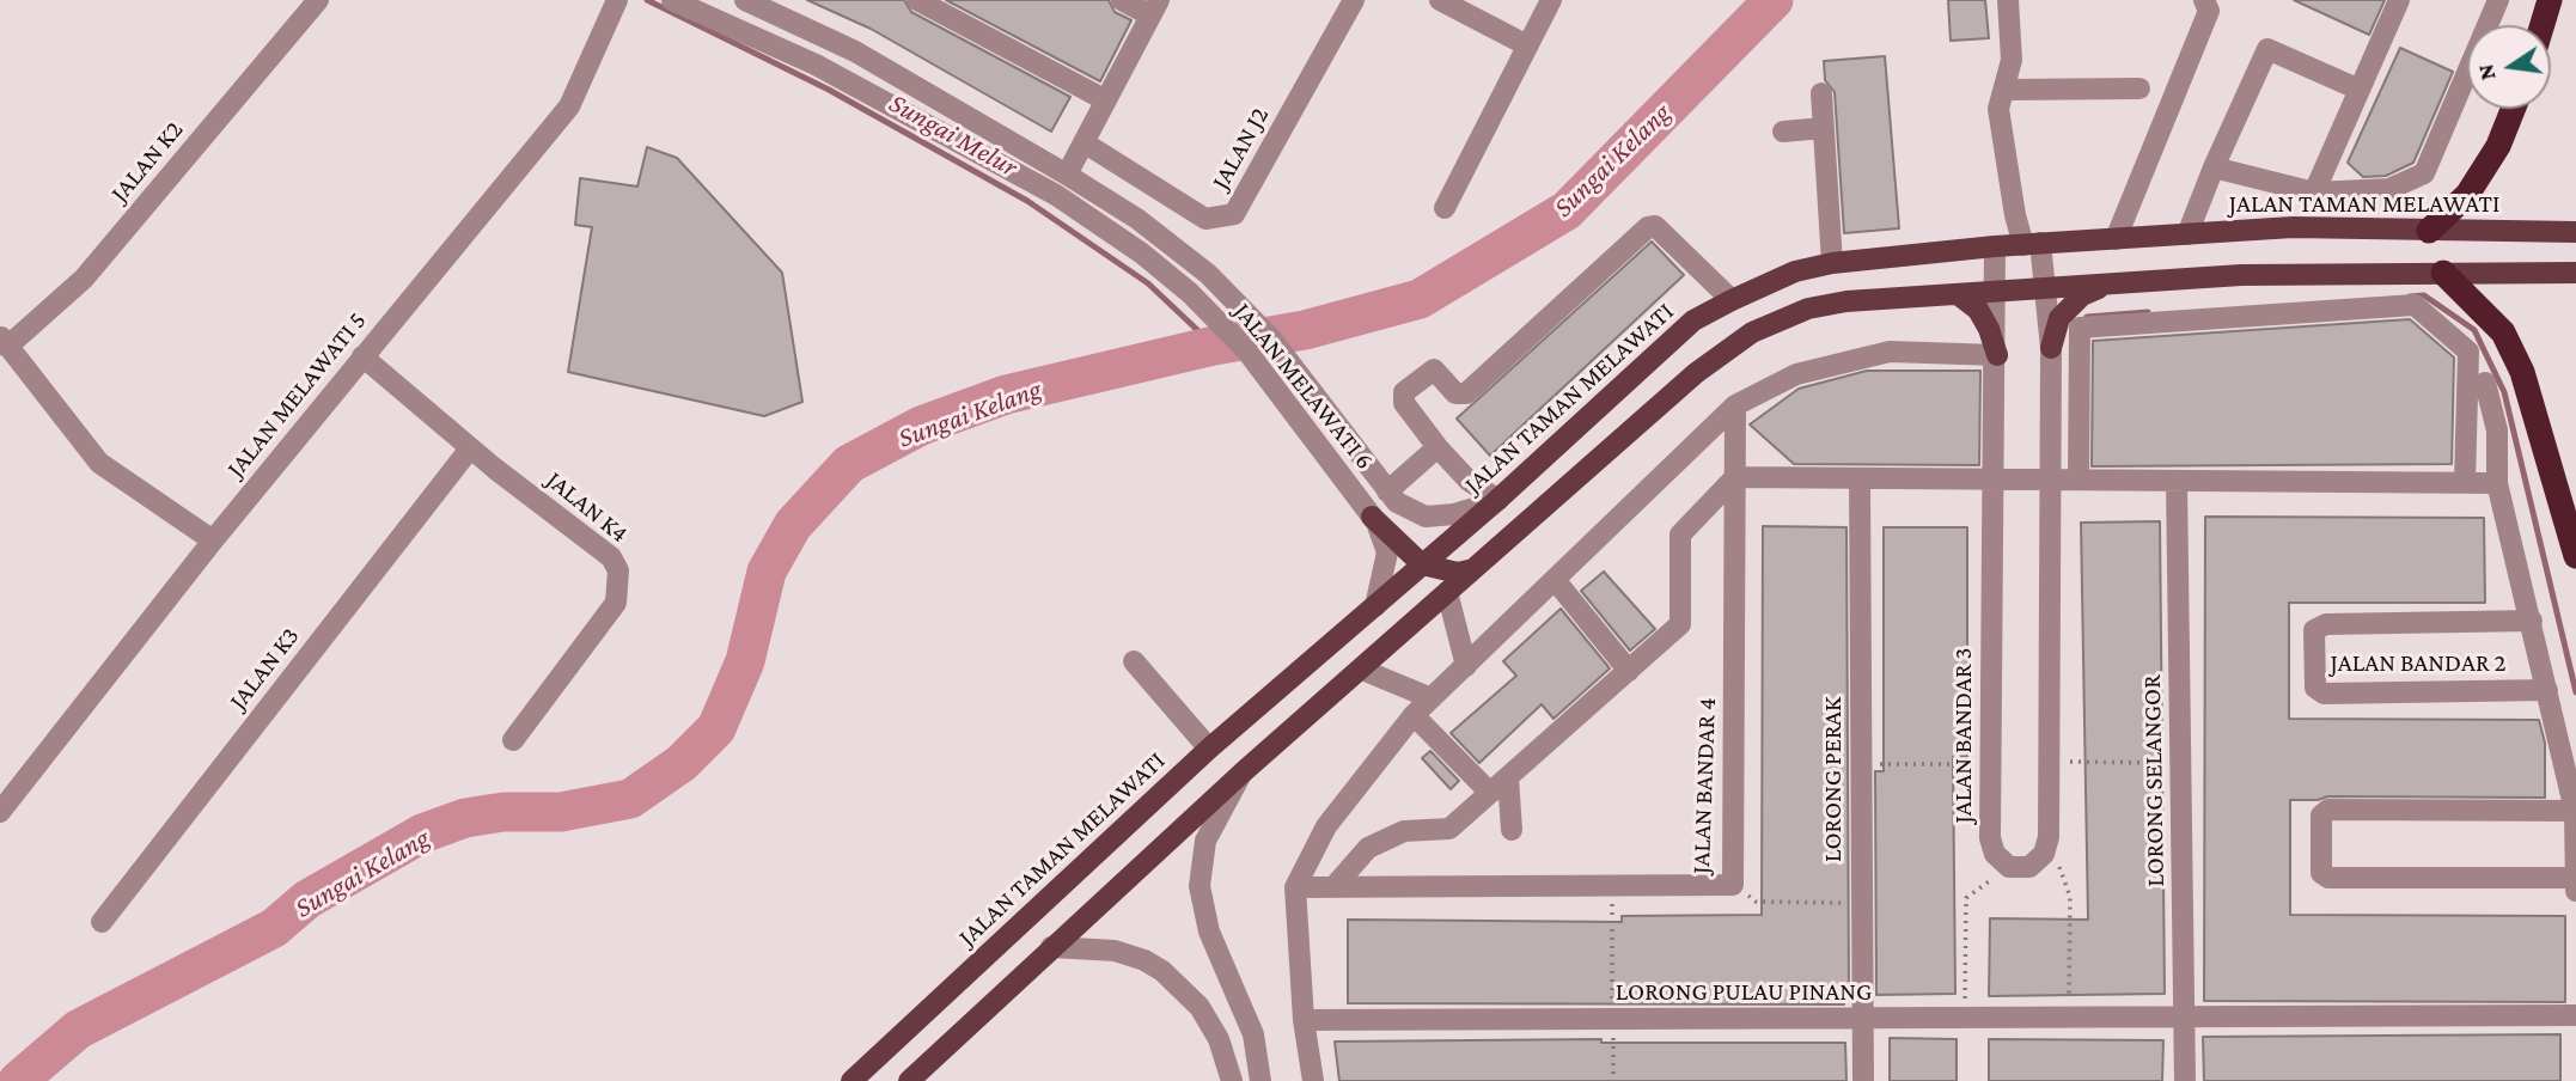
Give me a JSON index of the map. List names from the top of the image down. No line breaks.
{"streets":{"main road":["JALAN TAMAN MELAWATI"],"street":["JALAN J2","JALAN K2","JALAN MELAWATI 6","JALAN MELAWATI 5","JALAN K4","JALAN BANDAR 2","JALAN K3","JALAN BANDAR 3","LORONG PERAK","LORONG SELANGOR","JALAN BANDAR 4","LORONG PULAU PINANG"]},"crossings":[["JALAN TAMAN MELAWATI","JALAN MELAWATI 6"],["JALAN TAMAN MELAWATI","JALAN BANDAR 3"],["JALAN MELAWATI 5","JALAN K4"],["JALAN K4","JALAN K3"],["LORONG PERAK","LORONG PULAU PINANG"],["LORONG SELANGOR","LORONG PULAU PINANG"]],"water":["Sungai Melur","Sungai Kelang"],"north":"left"}
